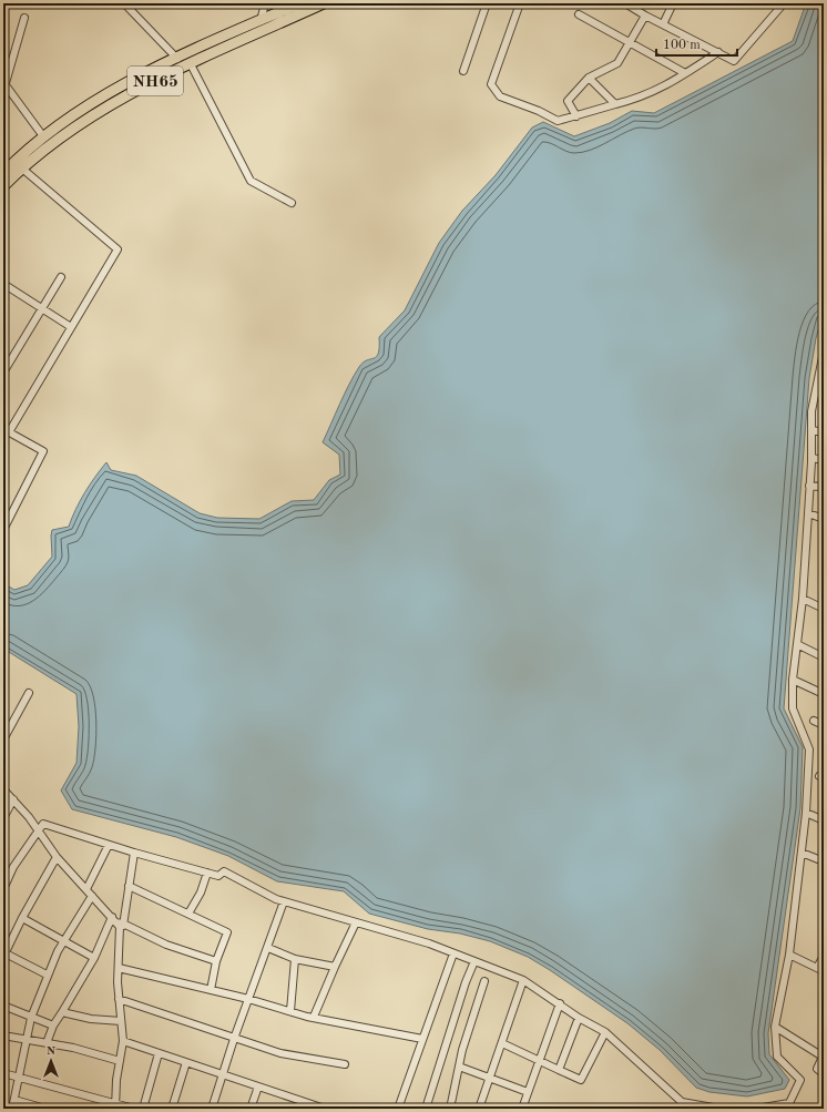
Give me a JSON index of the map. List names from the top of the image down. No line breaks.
{"streets":{"highway":["NH65"]},"scale_bar":"100 m","north":"top"}
